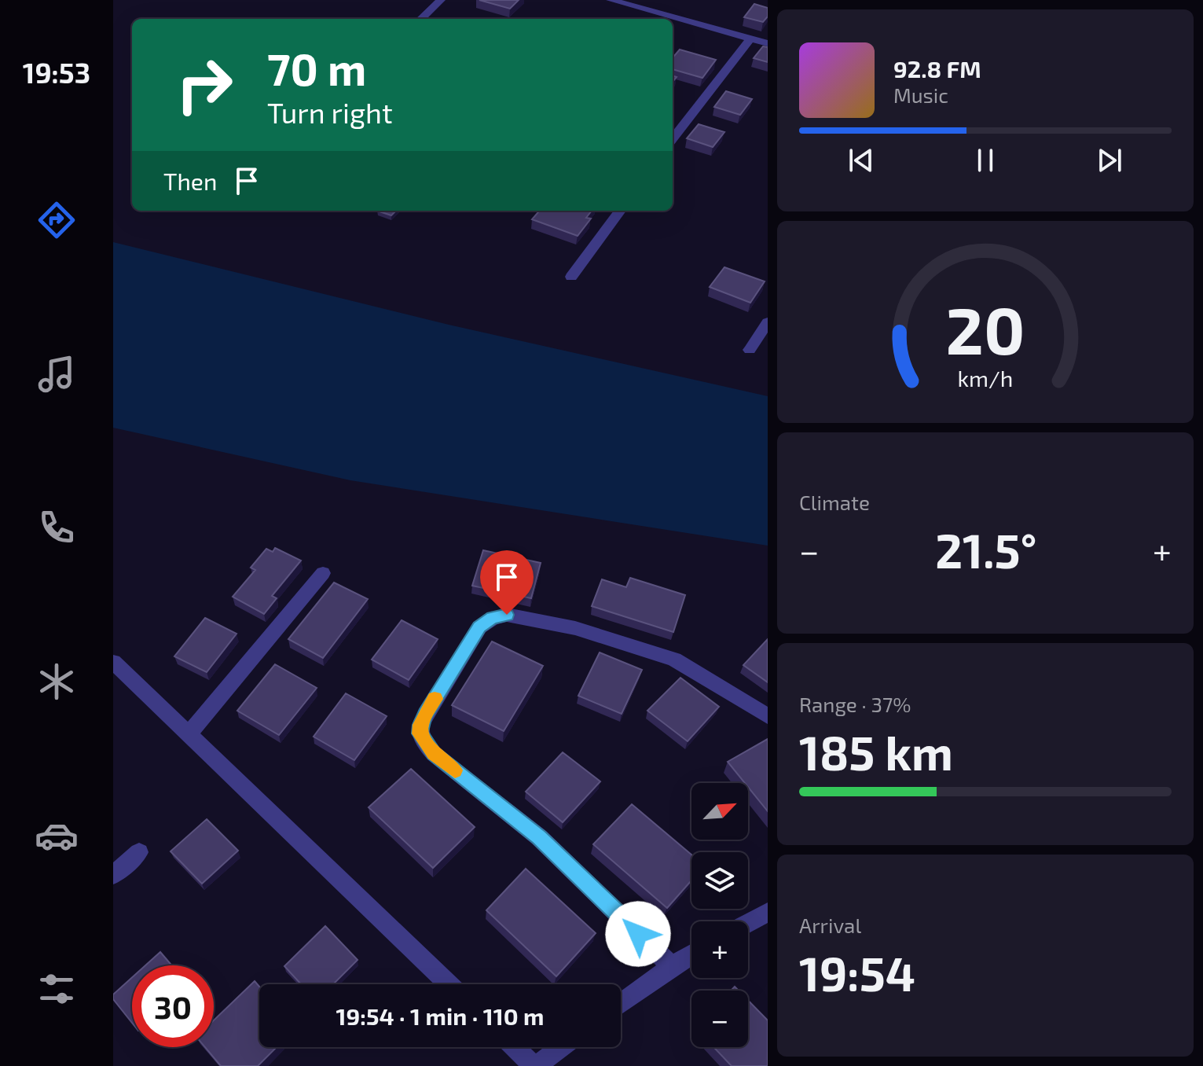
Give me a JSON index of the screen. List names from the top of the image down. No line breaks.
{"north":"top right","page":{"tabs":"19:53","turn":["70 m","Turn right"],"song":["92.8 FM","Music"],"then":"Then","tile":["Climate",["Range · 37%","185 km"],["Arrival","19:54"]],"heat":["−","21.5°","+"],"map_buttons":["+","−"],"limit":"30","trip":"19:54 · 1 min · 110 m","gauge":["20","km/h"]}}
